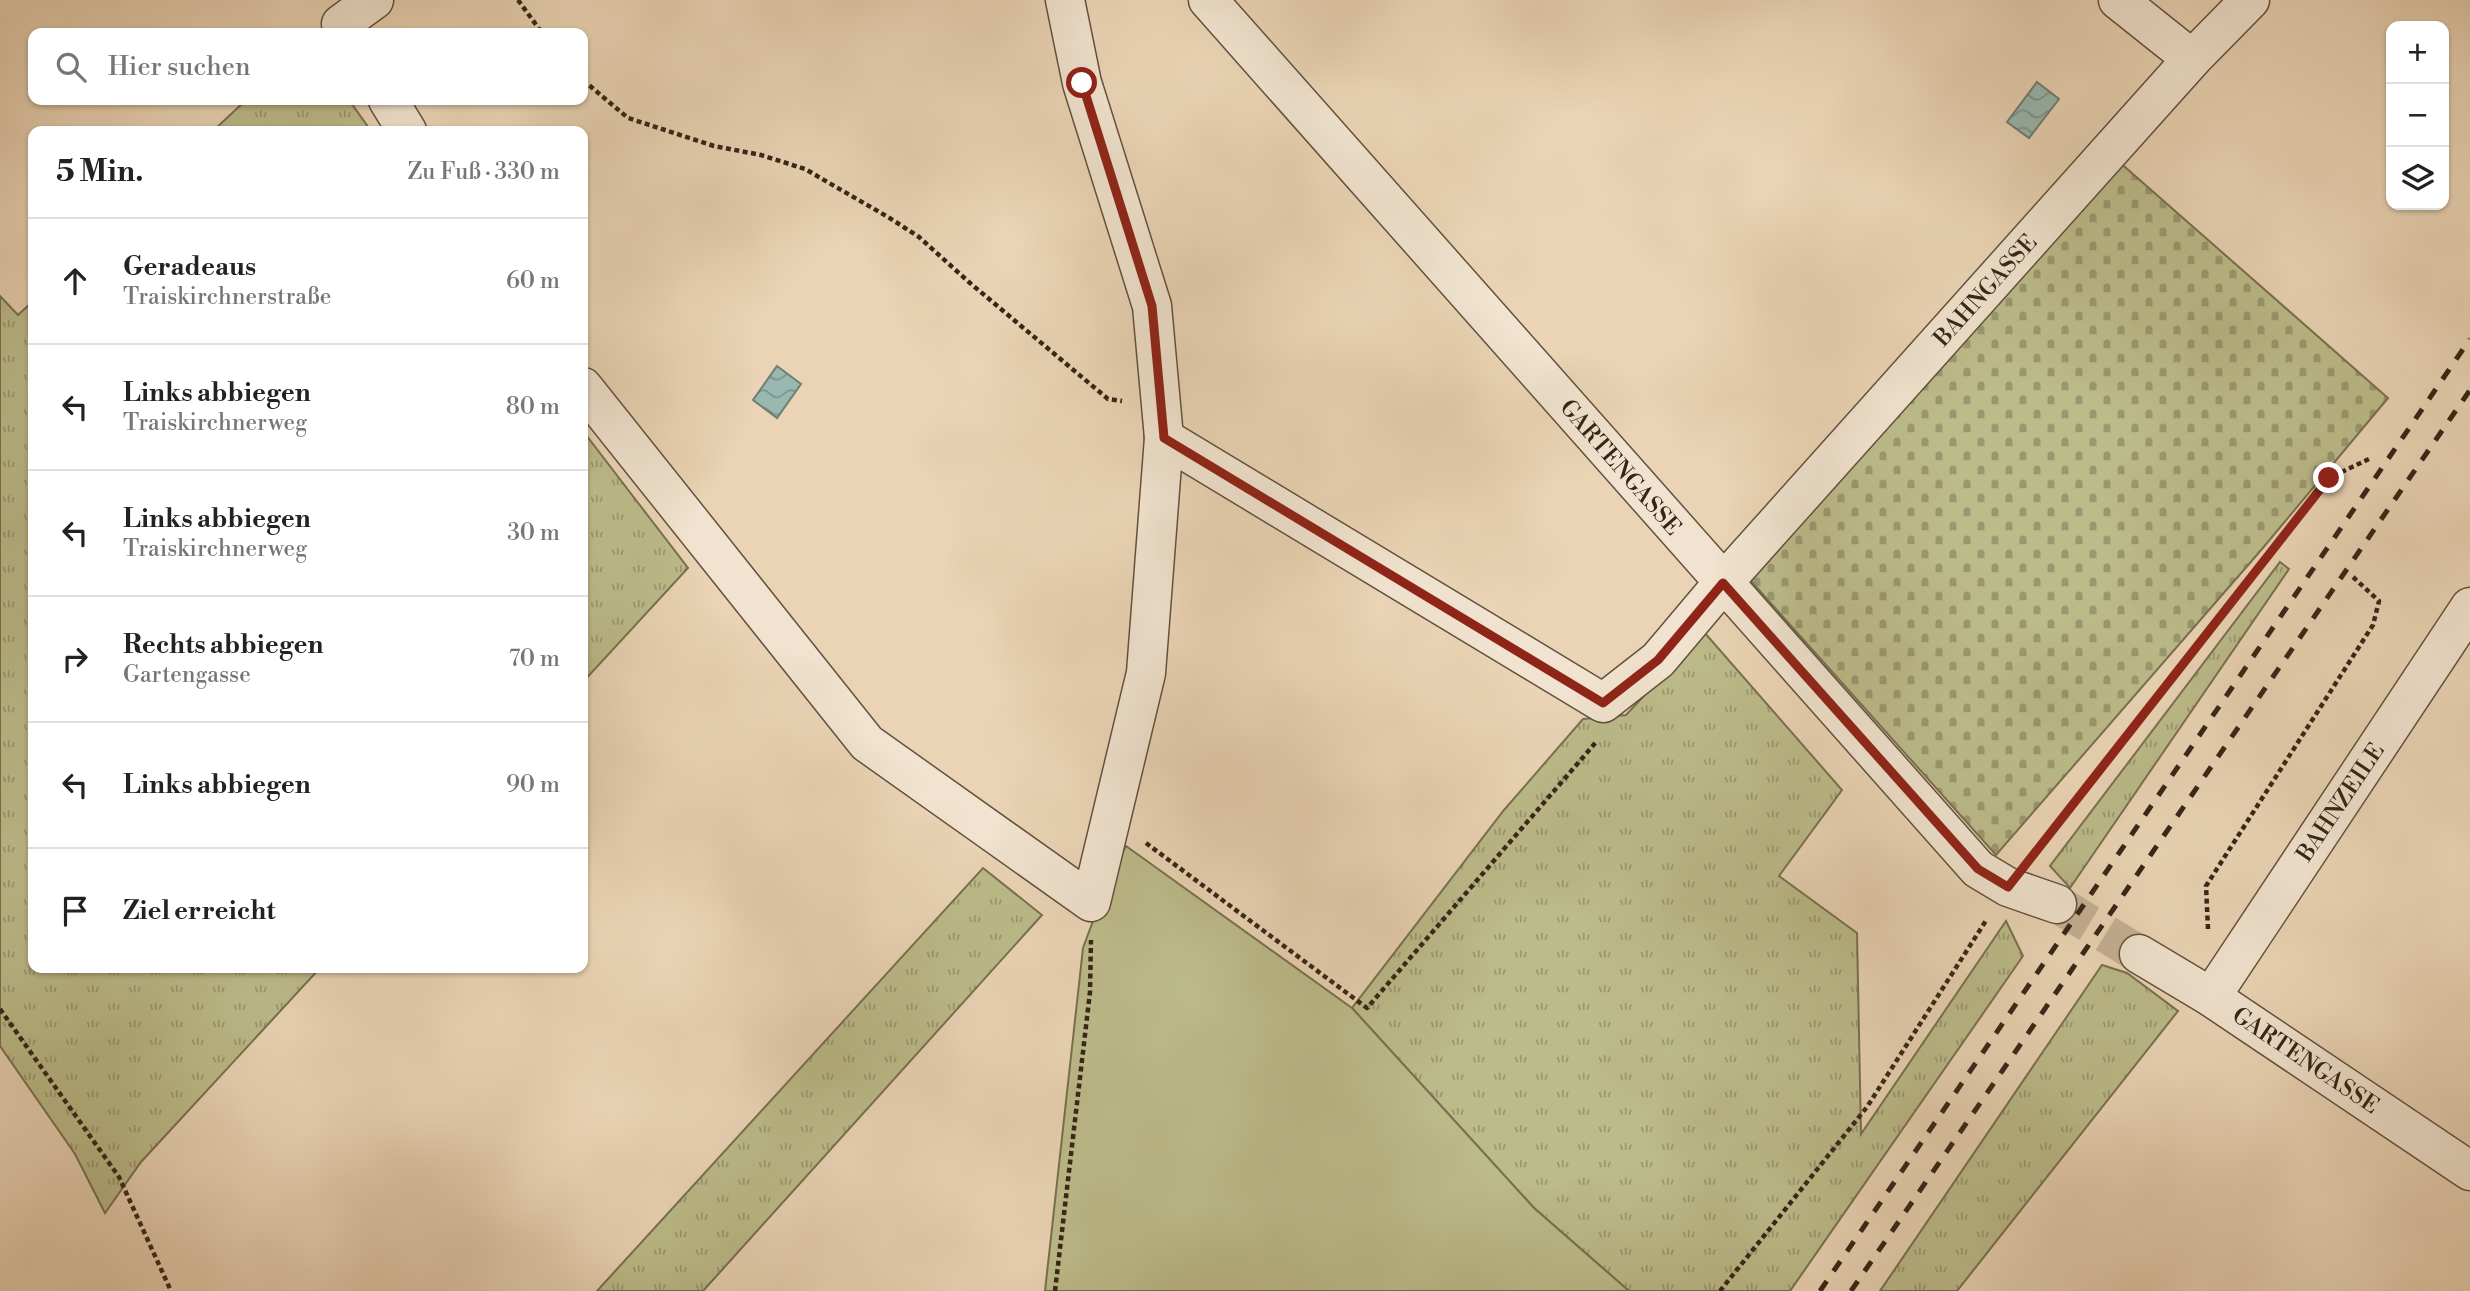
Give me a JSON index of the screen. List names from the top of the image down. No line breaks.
{"streets":{"street":["BAHNGASSE","GARTENGASSE","BAHNZEILE"]},"crossings":[["BAHNGASSE","GARTENGASSE"],["GARTENGASSE","BAHNZEILE"]],"page":{"map_buttons":["+","−"],"search":"Hier suchen","heading":["5 Min.","Zu Fuß · 330 m"],"list":[["Geradeaus","Traiskirchnerstraße","60 m"],["Links abbiegen","Traiskirchnerweg","80 m"],["Links abbiegen","Traiskirchnerweg","30 m"],["Rechts abbiegen","Gartengasse","70 m"],["Links abbiegen","90 m"],"Ziel erreicht"]}}
